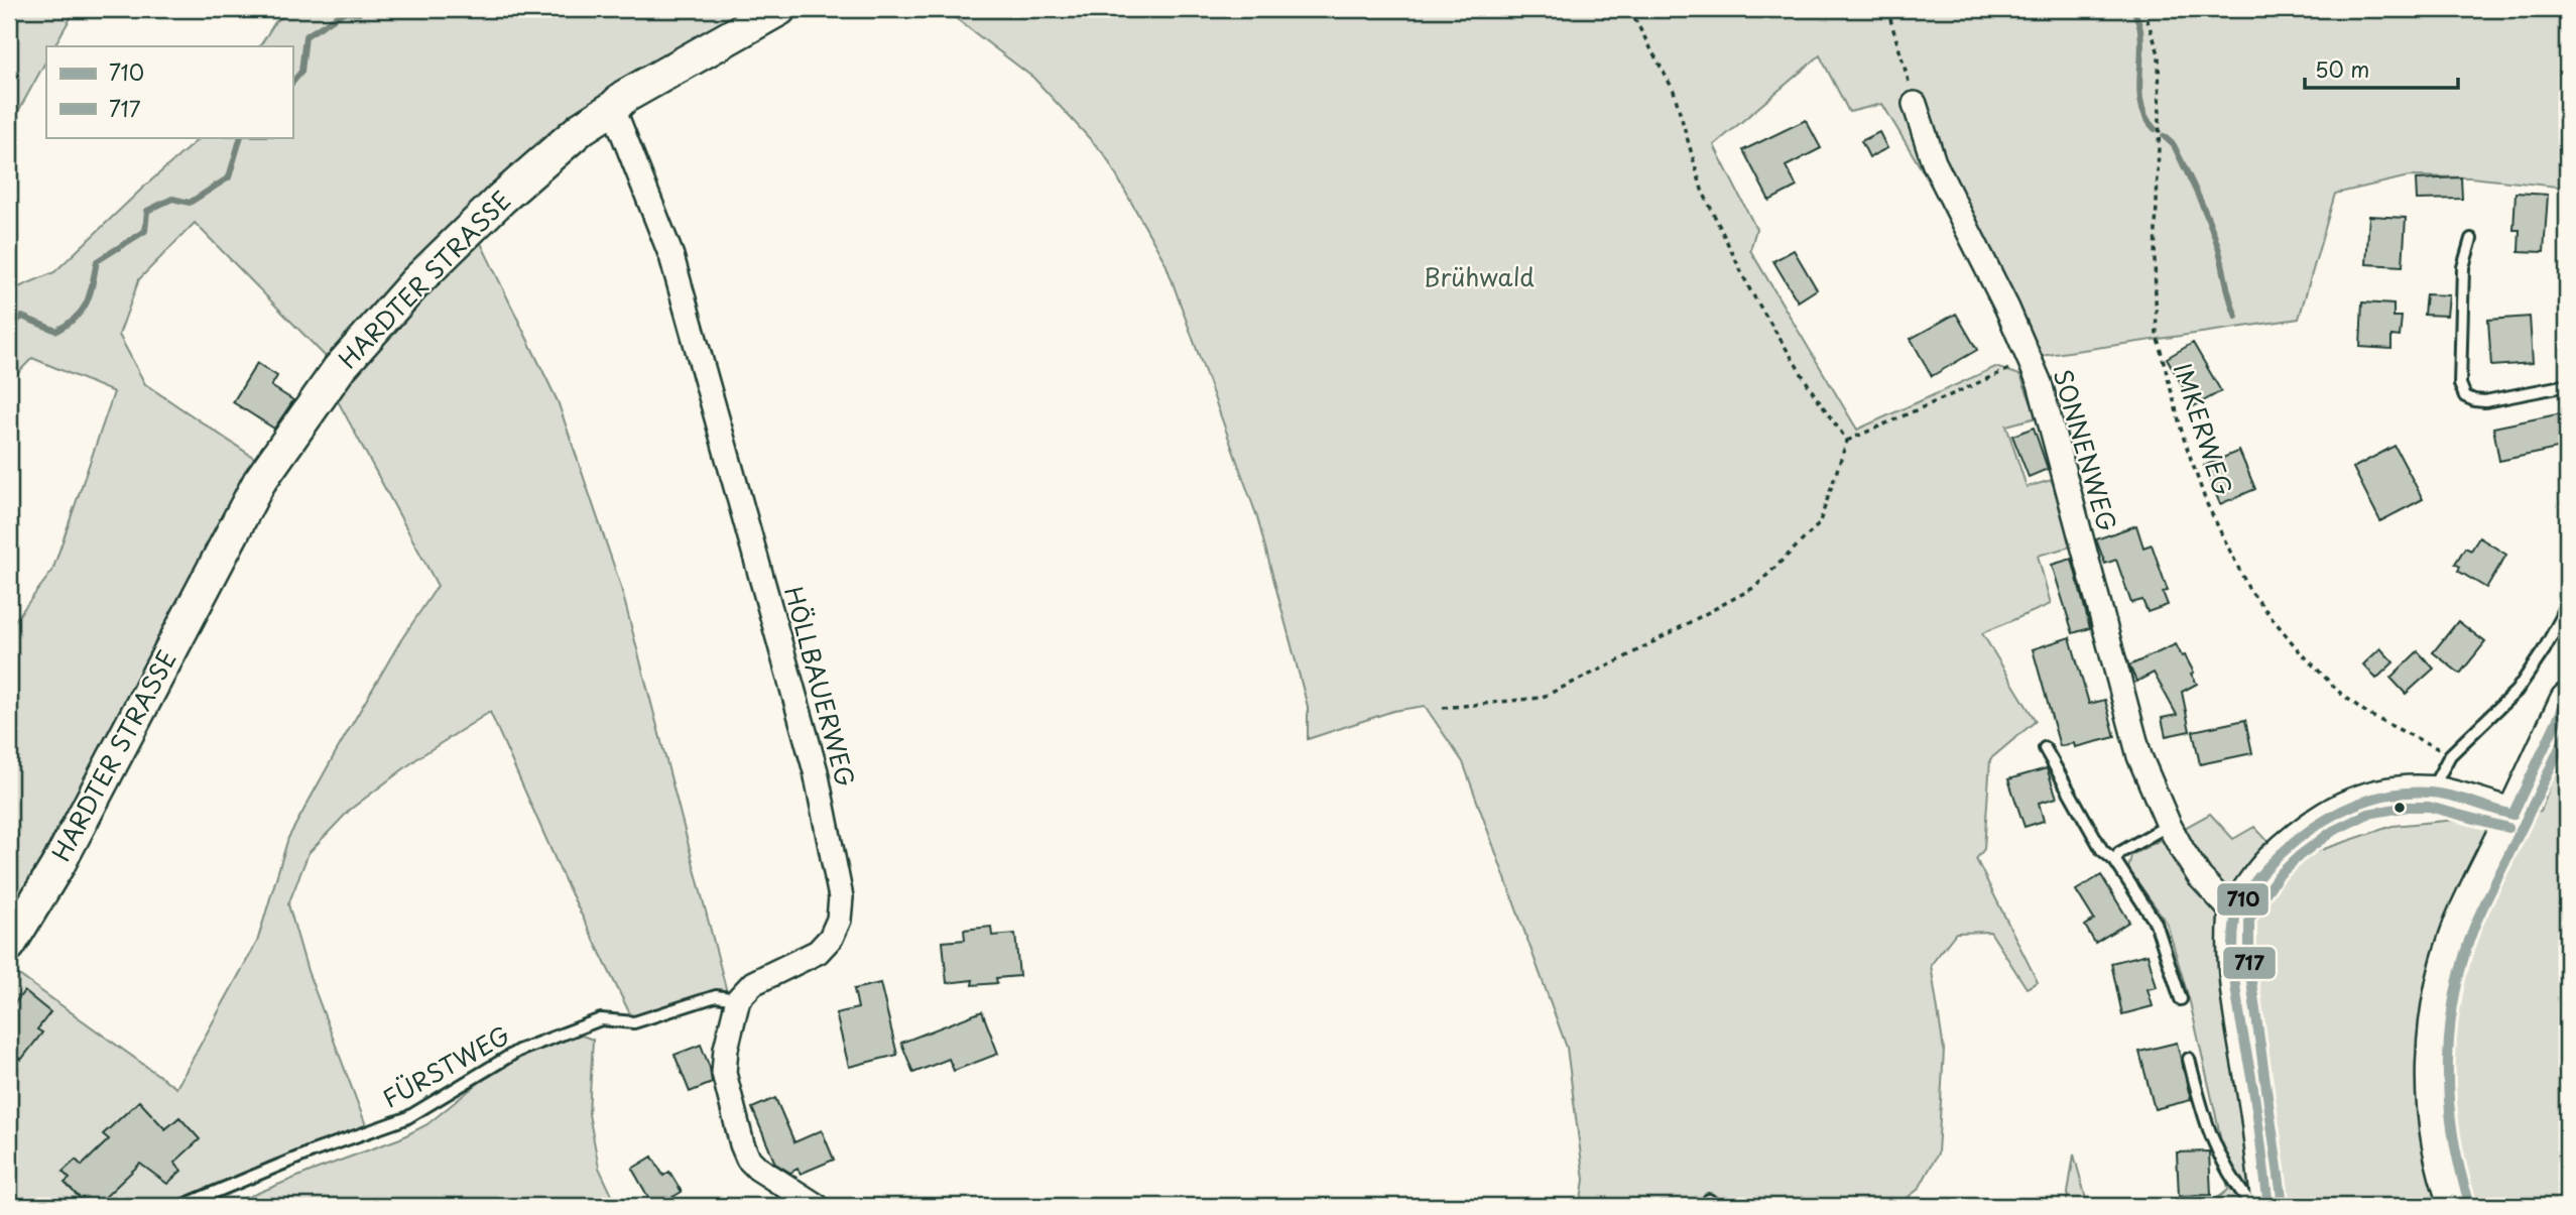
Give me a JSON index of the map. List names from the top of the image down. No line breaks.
{"streets":{"street":["HARDTER STRASSE","SONNENWEG","HÖLLBAUERWEG"],"lane":["FÜRSTWEG"],"path":["IMKERWEG"]},"crossings":[["HARDTER STRASSE","HÖLLBAUERWEG"],["HÖLLBAUERWEG","FÜRSTWEG"]],"parks":["Brühwald"],"lines":["transit line 710","transit line 717"],"legend":["710","717"],"scale_bar":"50 m"}
